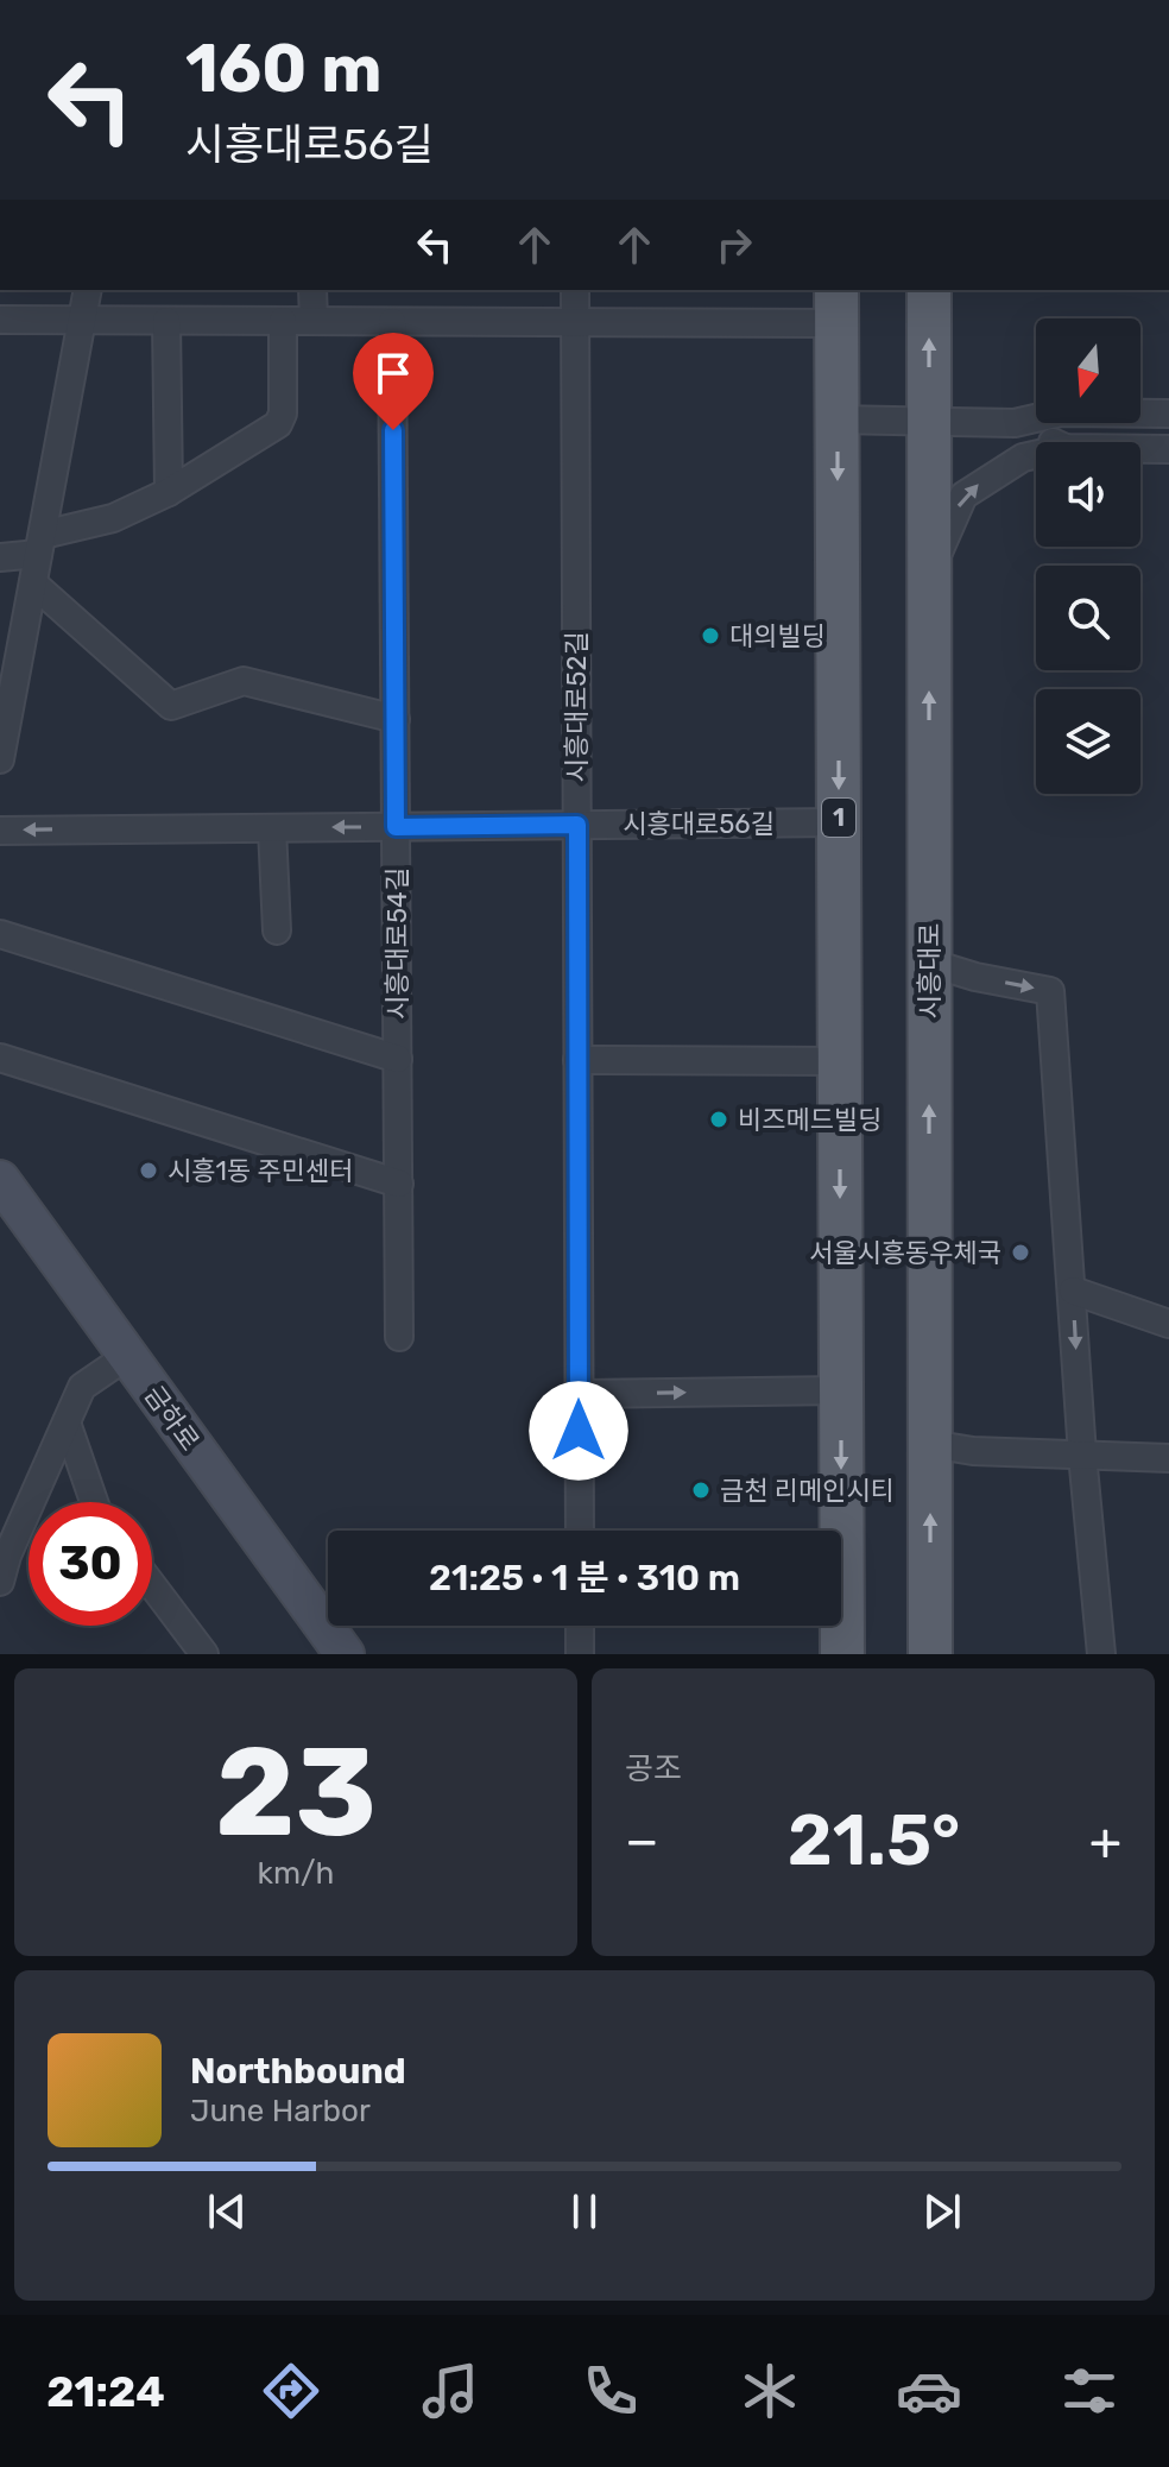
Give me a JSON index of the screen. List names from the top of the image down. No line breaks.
{"streets":{"main road":["1","시흥대로","금하로"],"street":["시흥대로52길","시흥대로56길","시흥대로54길"]},"crossings":[["시흥대로52길","시흥대로56길"],["1","시흥대로56길"],["시흥대로56길","시흥대로54길"]],"places":["대의빌딩","비즈메드빌딩","시흥1동 주민센터","서울시흥동우체국","금천 리메인시티"],"north":"bottom","page":{"turn":["160 m","시흥대로56길"],"limit":"30","trip":"21:25 · 1 분 · 310 m","tile":[["23","km/h"],"공조"],"heat":["−","21.5°","+"],"song":["Northbound","June Harbor"],"tabs":"21:24"}}
